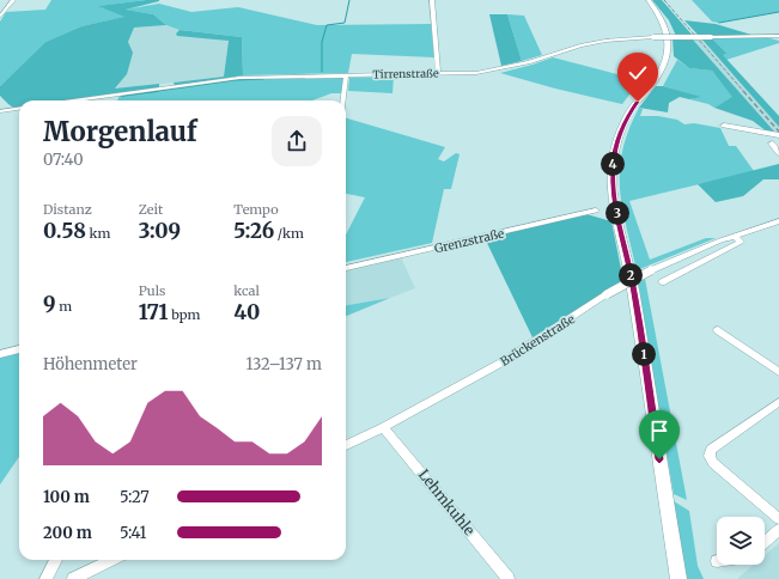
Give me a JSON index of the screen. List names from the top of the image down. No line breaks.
{"streets":{"street":["Tirrenstraße","Grenzstraße","Brückenstraße","Lehmkuhle"]},"crossings":[["Brückenstraße","Lehmkuhle"]],"page":{"heading":["Morgenlauf","07:40"],"pins":["4","3","2","1"],"stats":[["Distanz","0.58 km"],["Zeit","3:09"],["Tempo","5:26 /km"],["9 m"],["Puls","171 bpm"],["kcal","40"]],"chart":["Höhenmeter","132–137 m"],"list":[{"name":"100 m","note":"5:27"},{"name":"200 m","note":"5:41"}]}}
